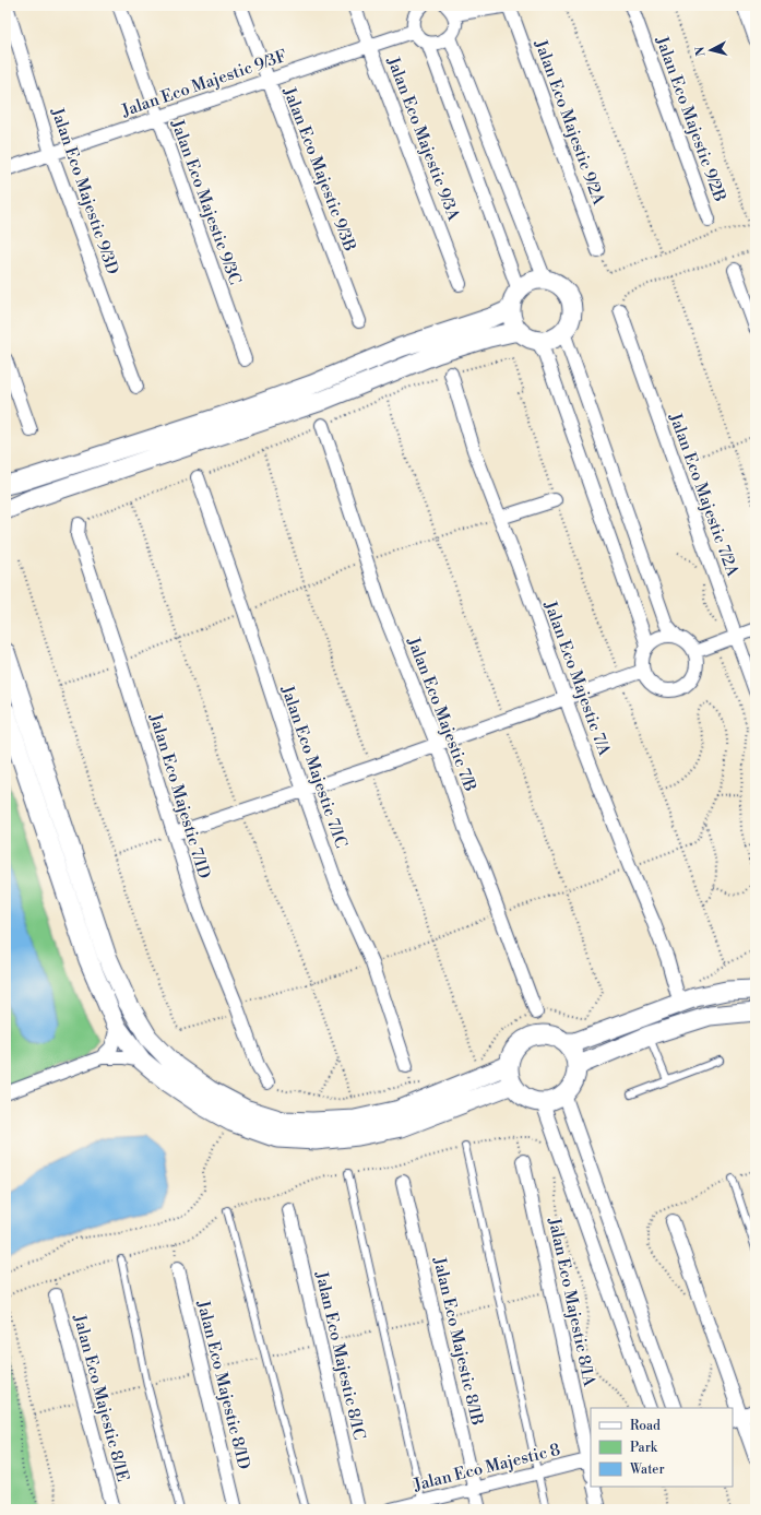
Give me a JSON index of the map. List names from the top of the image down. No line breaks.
{"streets":{"street":["Jalan Eco Majestic 9/3F","Jalan Eco Majestic 9/2B","Jalan Eco Majestic 9/2A","Jalan Eco Majestic 9/3A","Jalan Eco Majestic 9/3B","Jalan Eco Majestic 9/3D","Jalan Eco Majestic 9/3C","Jalan Eco Majestic 7/2A","Jalan Eco Majestic 7/A","Jalan Eco Majestic 7/B","Jalan Eco Majestic 7/1C","Jalan Eco Majestic 7/1D","Jalan Eco Majestic 8/1A","Jalan Eco Majestic 8/1B","Jalan Eco Majestic 8/1C","Jalan Eco Majestic 8/1D","Jalan Eco Majestic 8/1E","Jalan Eco Majestic 8"]},"crossings":[["Jalan Eco Majestic 9/3F","Jalan Eco Majestic 9/3A"],["Jalan Eco Majestic 9/3F","Jalan Eco Majestic 9/3B"],["Jalan Eco Majestic 9/3F","Jalan Eco Majestic 9/3D"],["Jalan Eco Majestic 9/3F","Jalan Eco Majestic 9/3C"],["Jalan Eco Majestic 8/1A","Jalan Eco Majestic 8"],["Jalan Eco Majestic 8/1B","Jalan Eco Majestic 8"]],"legend":["Road","Park","Water"],"north":"left"}
